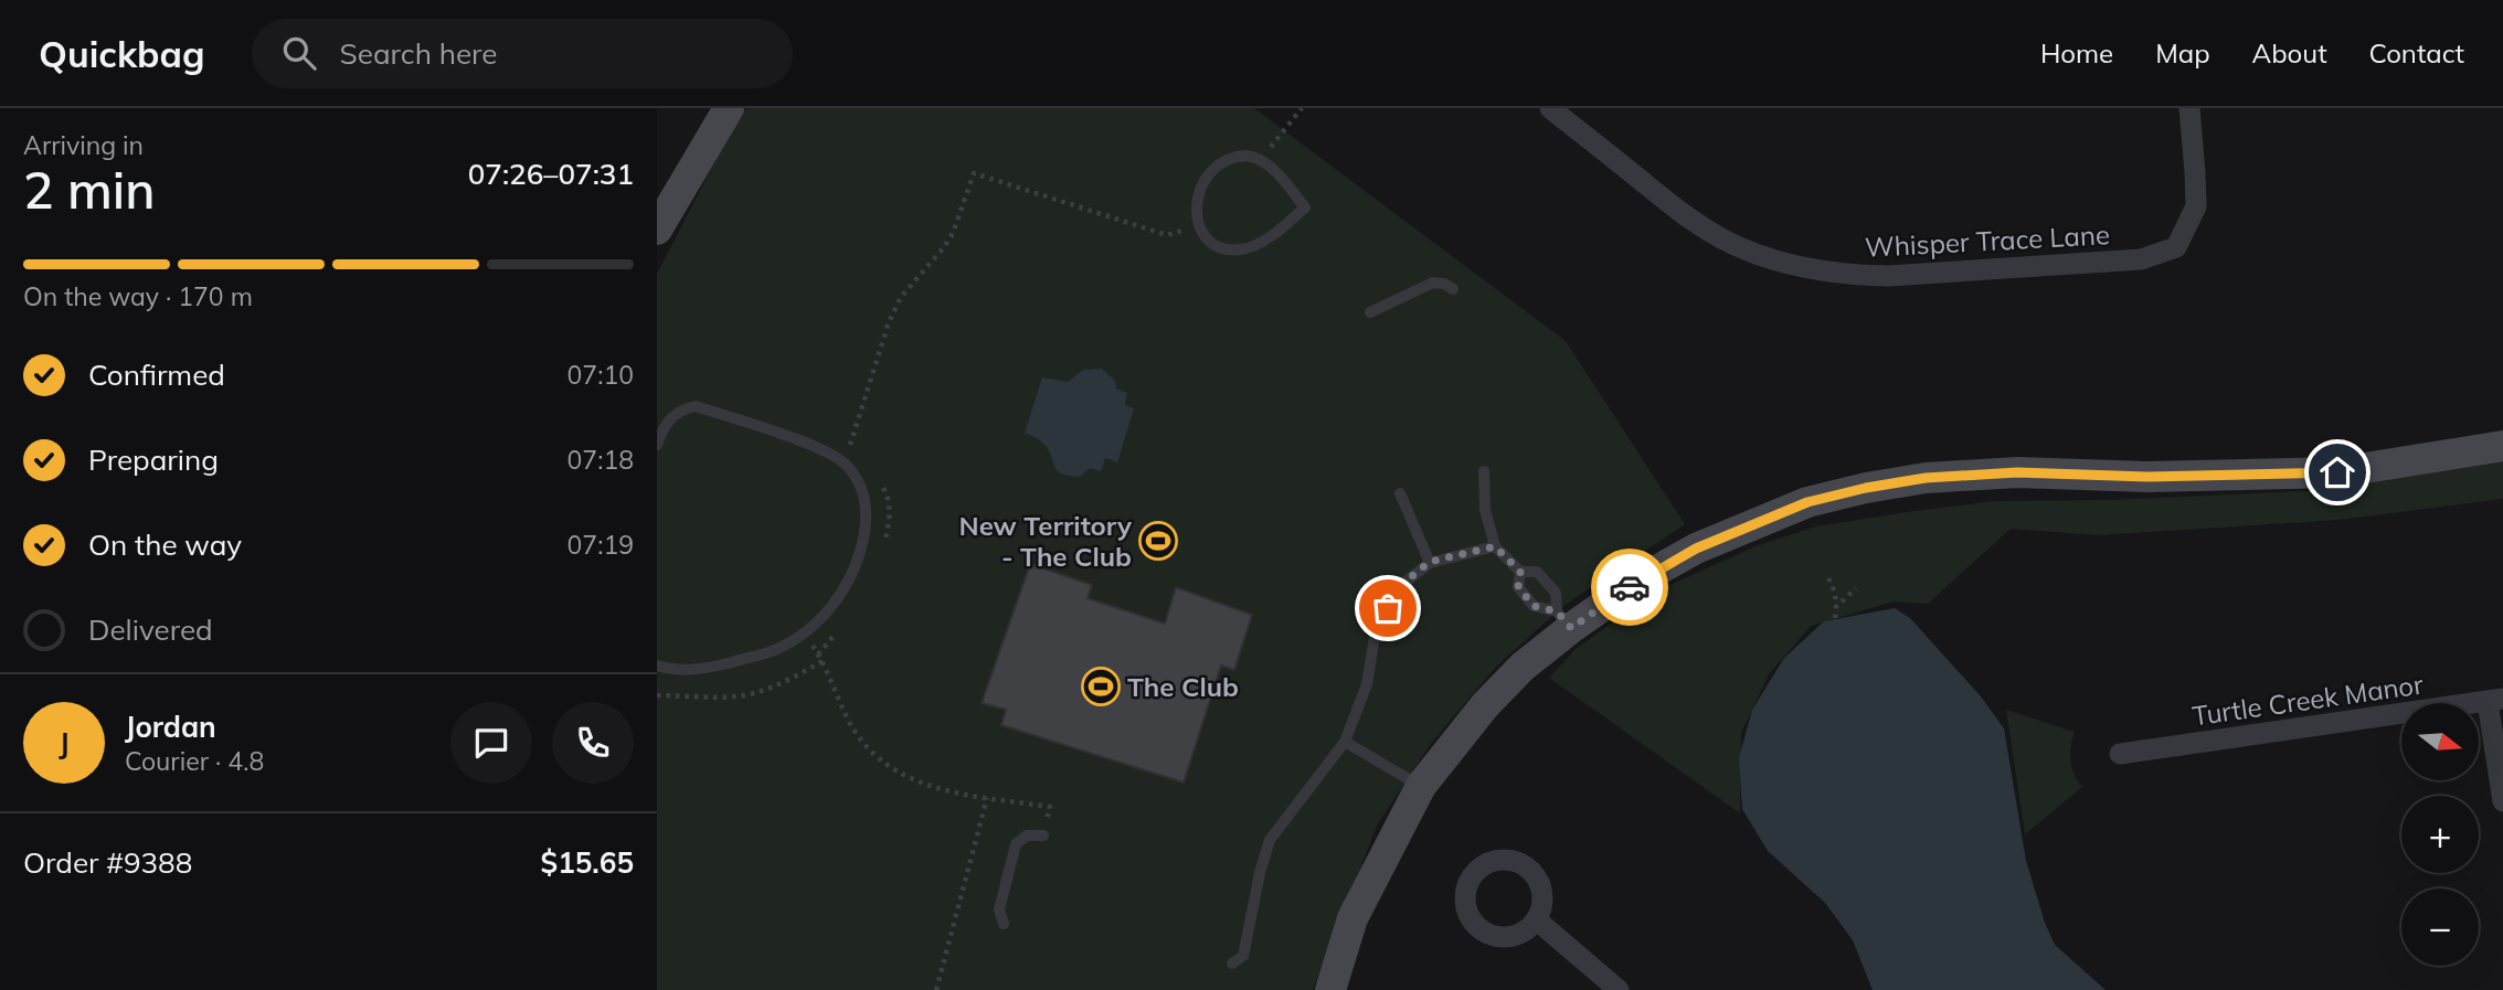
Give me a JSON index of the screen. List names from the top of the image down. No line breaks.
{"streets":{"street":["Whisper Trace Lane","Turtle Creek Manor"]},"places":{"sports":["New Territory - The Club","The Club"]},"north":"right","page":{"header":"Quickbag","search":"Search here","nav":["Home","Map","About","Contact"],"heading":["2 min","Arriving in","07:26–07:31"],"panel":["Jordan","Courier · 4.8","Order #9388","$15.65"],"bar":"On the way · 170 m","list":[["Confirmed","07:10"],["Preparing","07:18"],["On the way","07:19"],"Delivered"],"round":"J","map_buttons":["+","−"]}}
